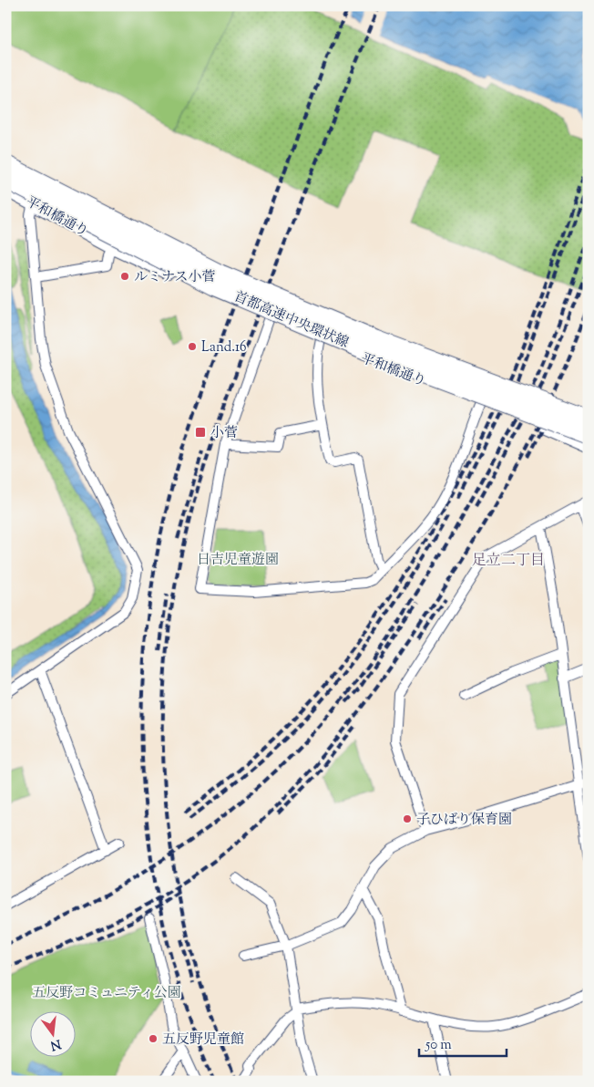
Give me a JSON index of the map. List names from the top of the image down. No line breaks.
{"streets":{"highway":["首都高速中央環状線"],"main road":["平和橋通り"]},"districts":["足立二丁目"],"parks":["日吉児童遊園","五反野コミュニティ公園"],"places":{"other":["ルミナス小菅","Land.16","子ひばり保育園","五反野児童館"],"transit":["小菅"]},"scale_bar":"50 m","north":"bottom"}
